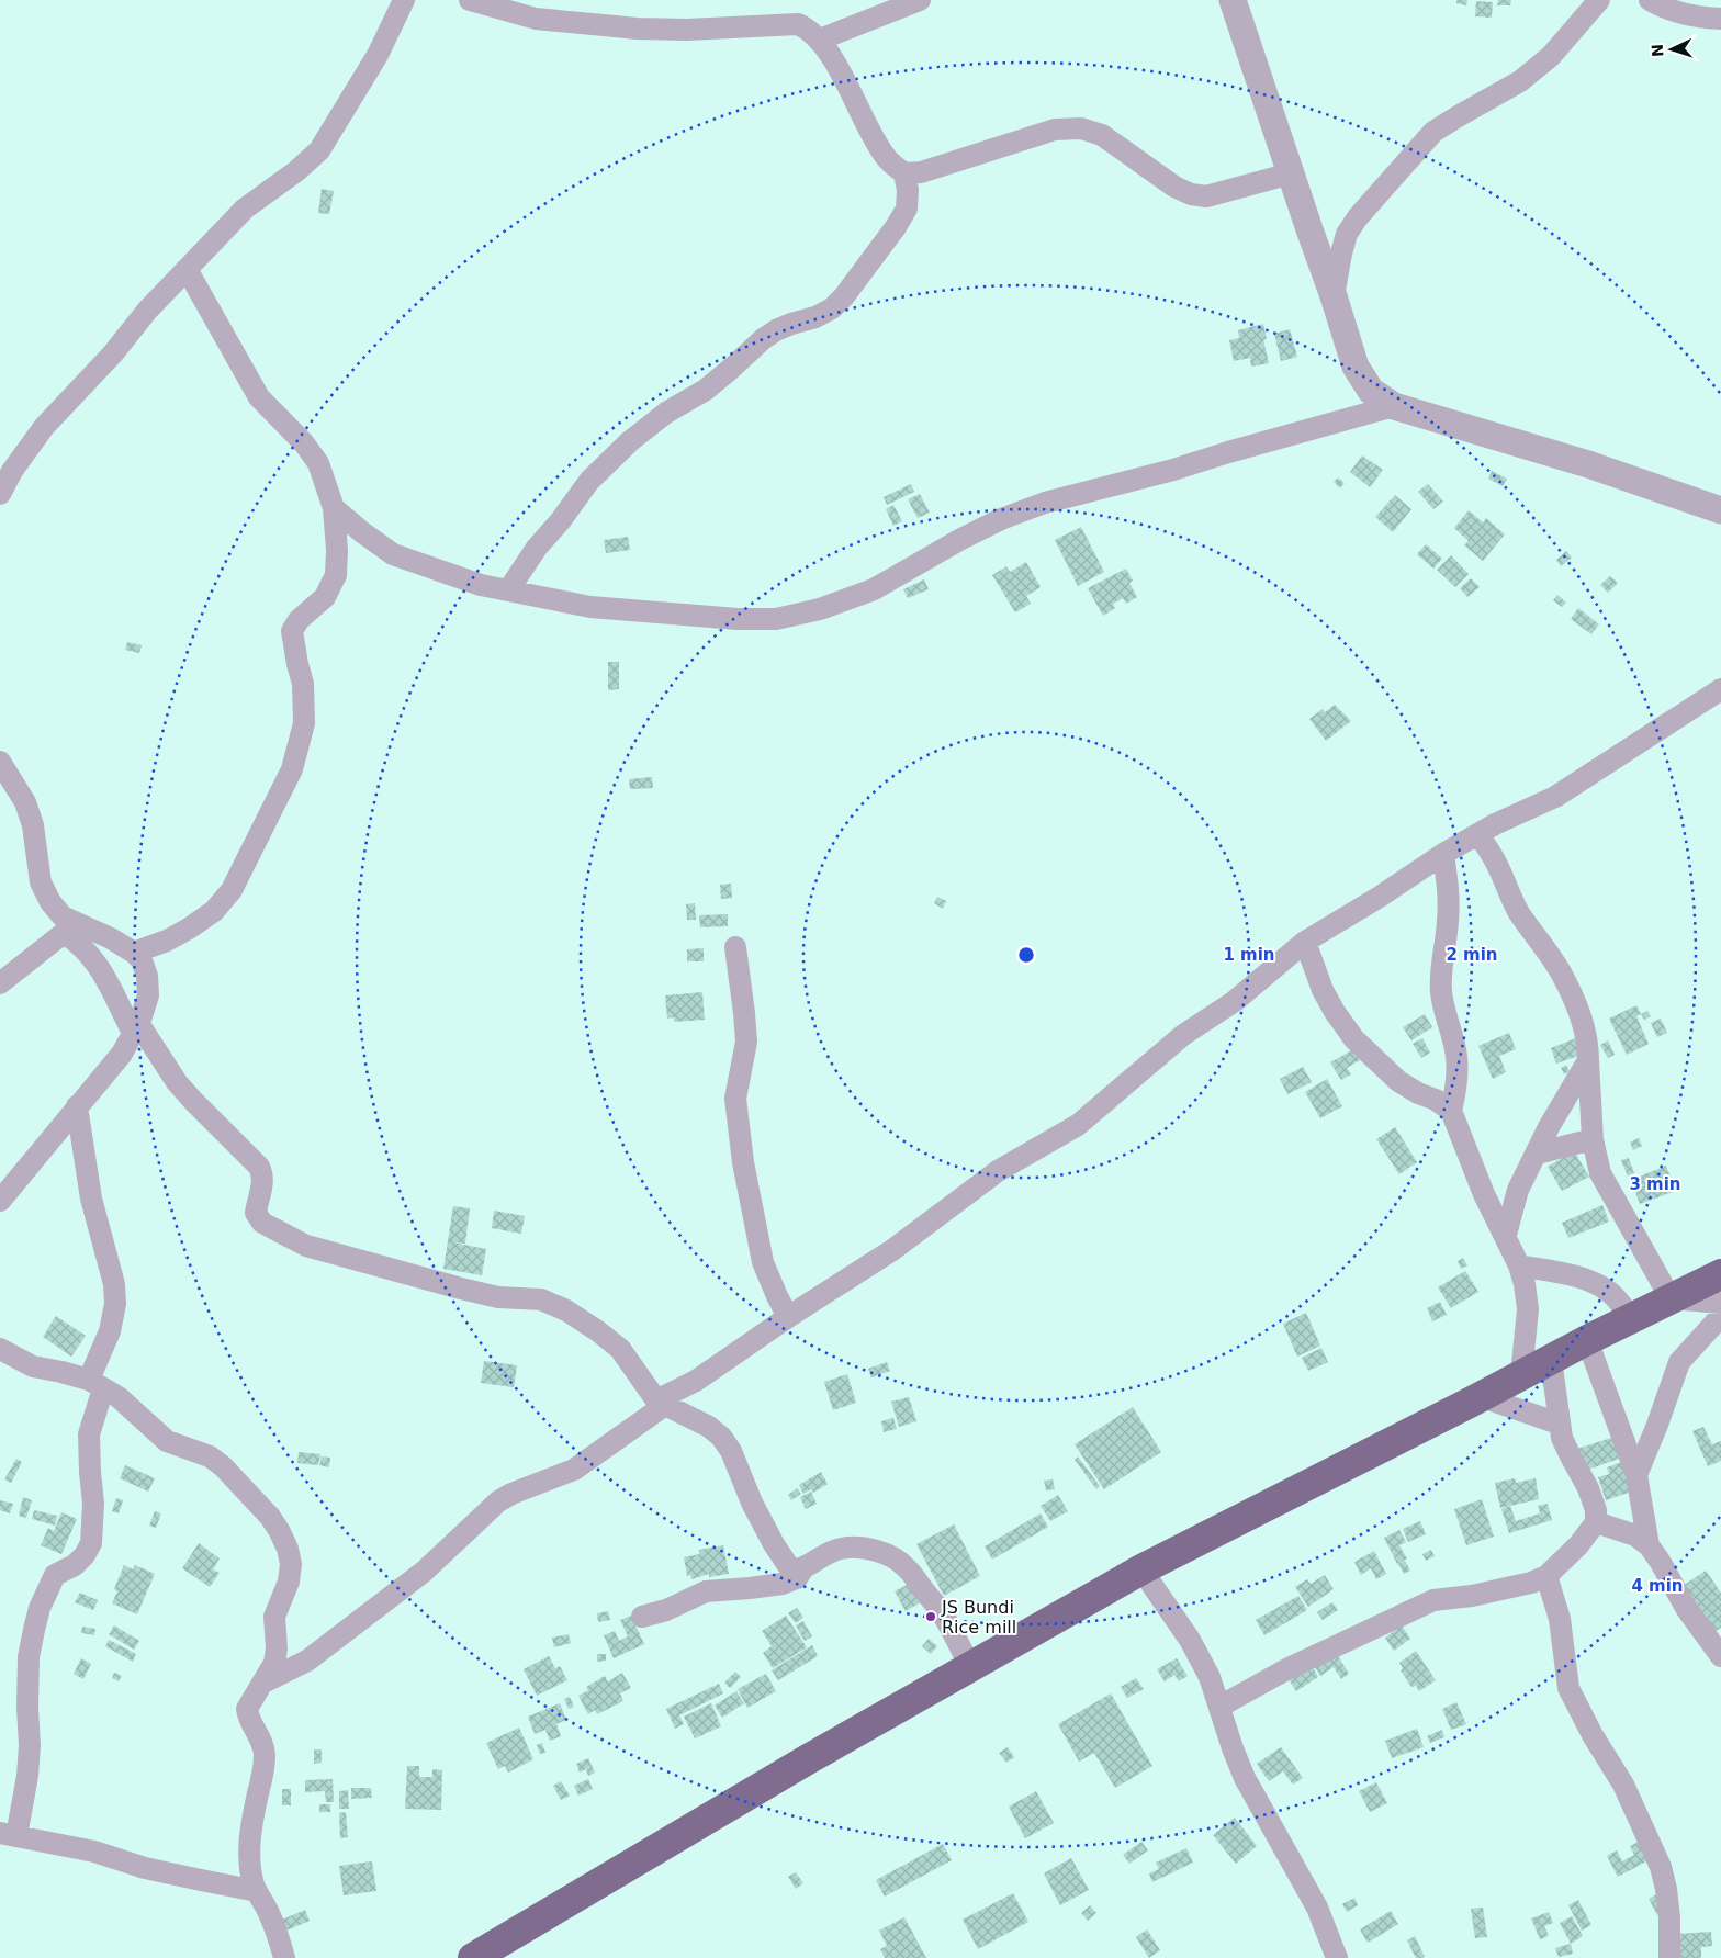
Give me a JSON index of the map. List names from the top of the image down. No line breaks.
{"places":["JS Bundi Rice mill"],"north":"left","rings":["1 min","2 min","3 min","4 min"]}
